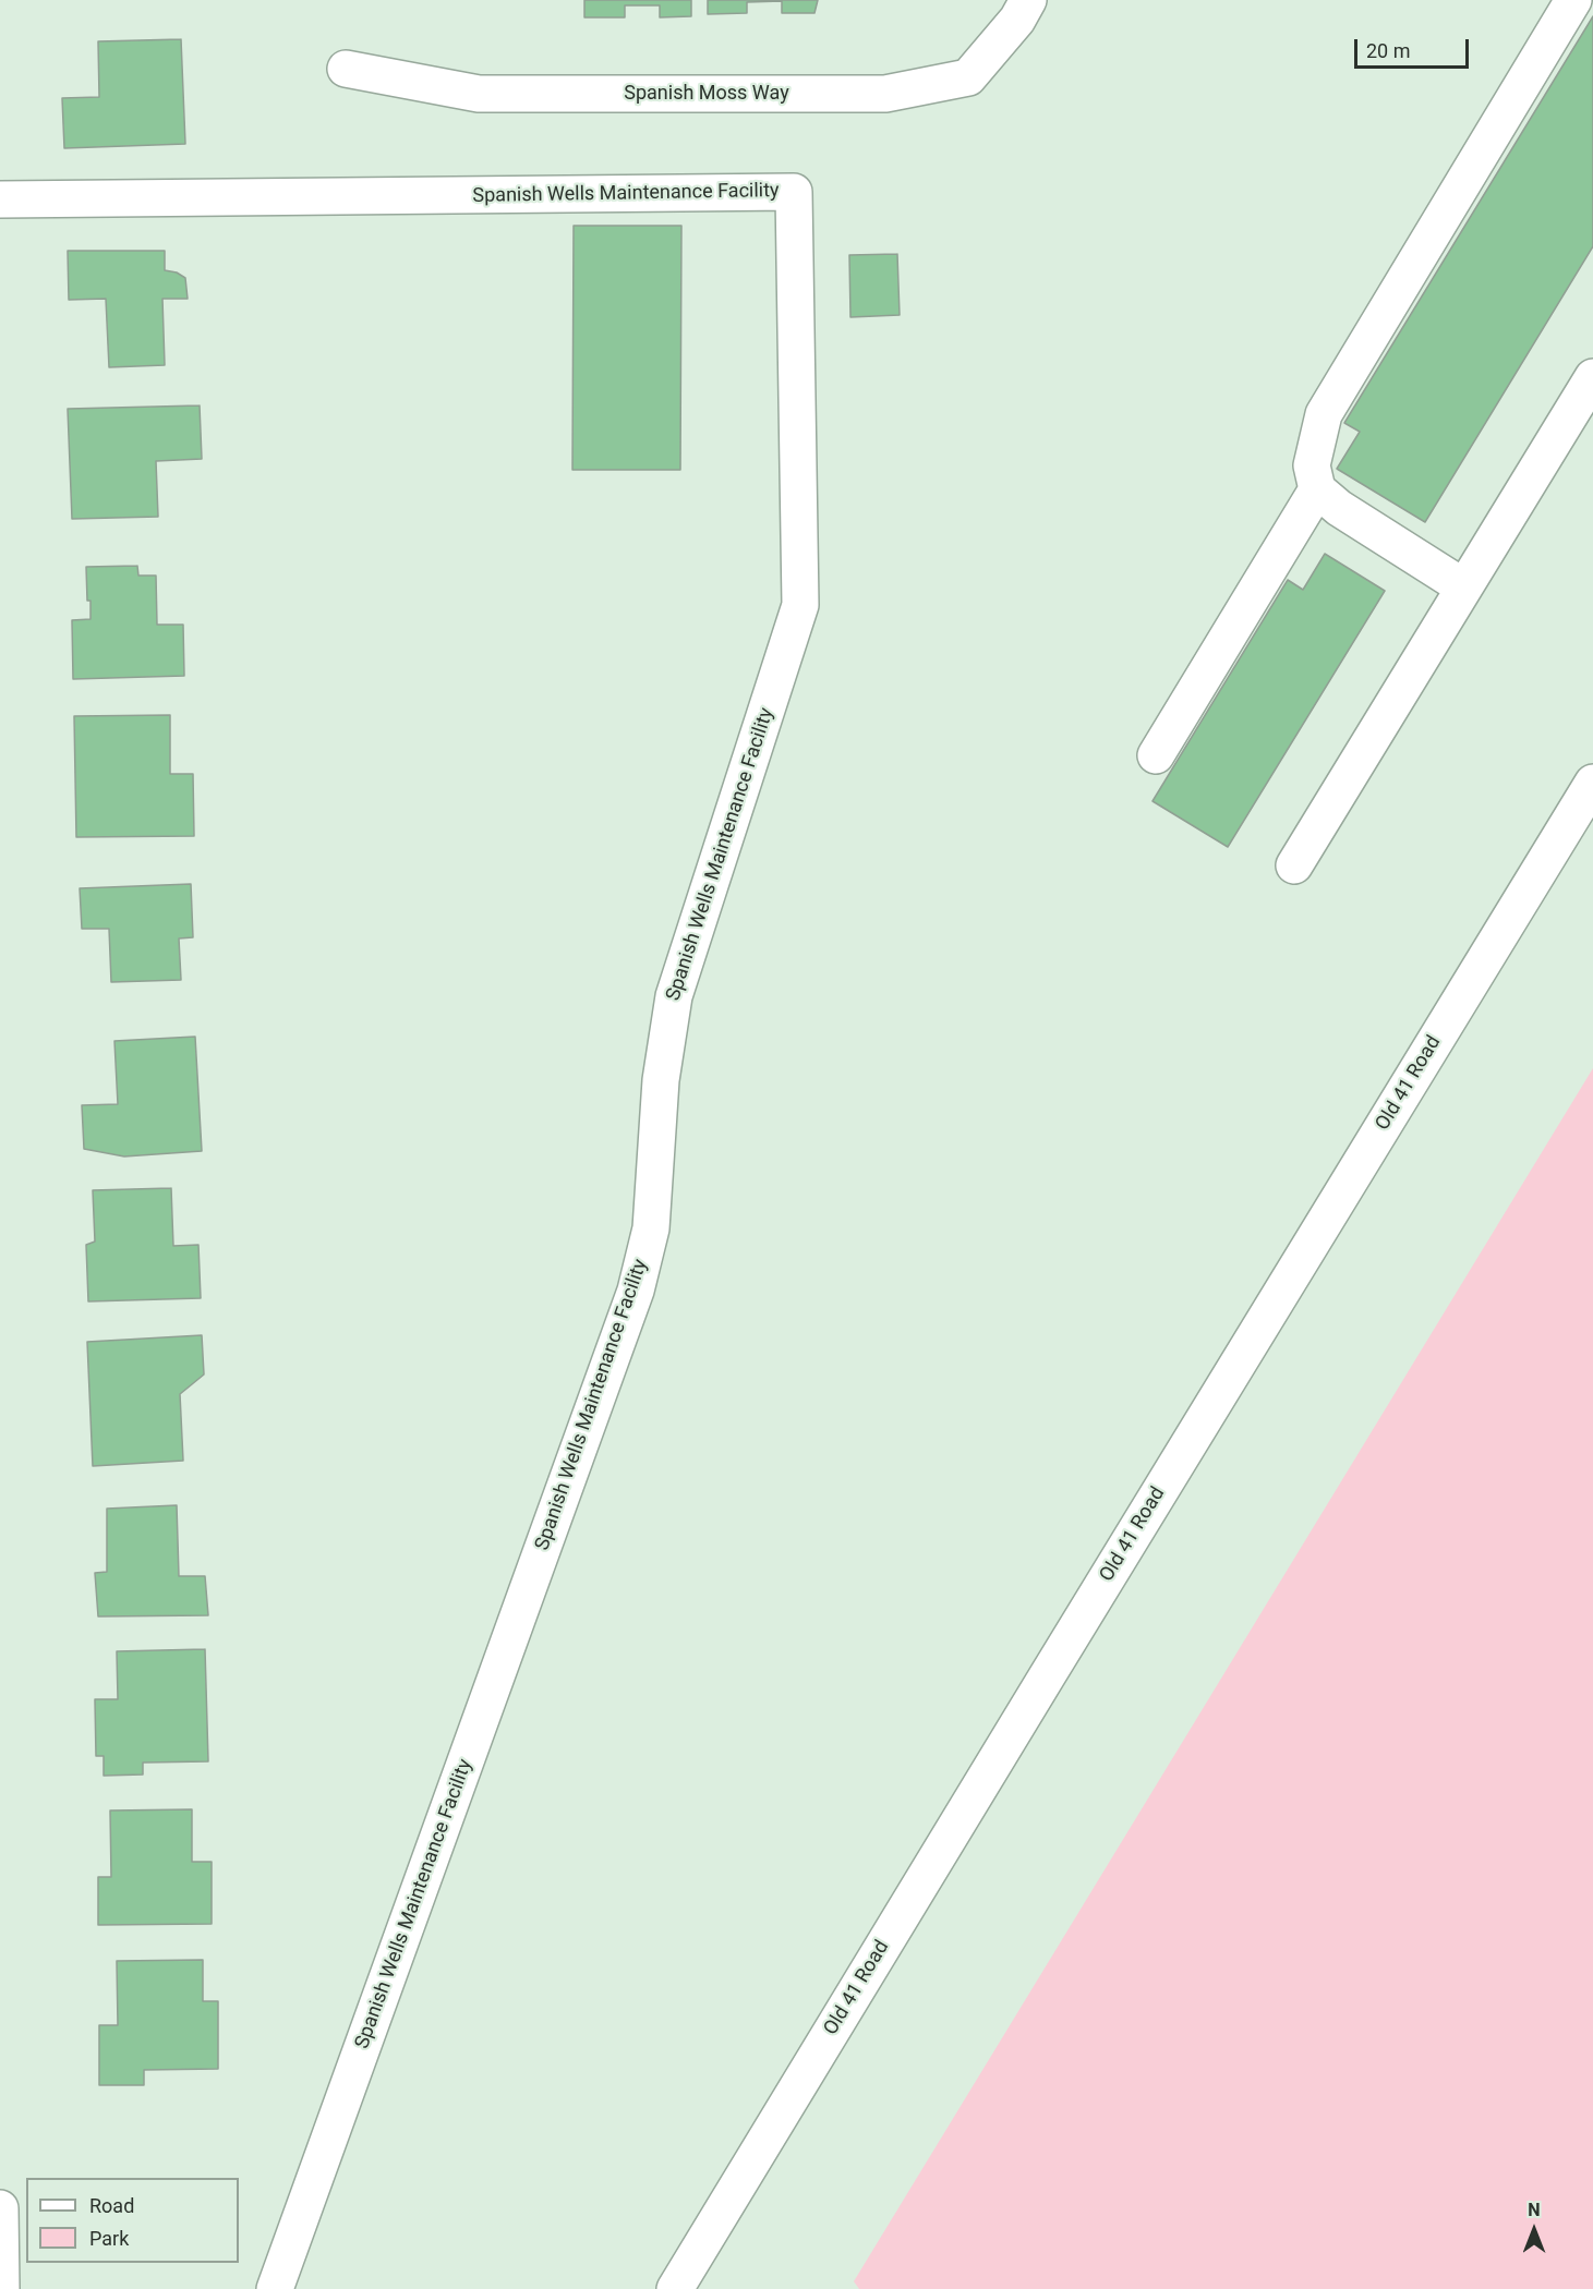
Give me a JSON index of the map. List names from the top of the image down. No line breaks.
{"streets":{"street":["Spanish Moss Way","Spanish Wells Maintenance Facility","Old 41 Road"]},"legend":["Road","Park"],"scale_bar":"20 m","north":"top"}
